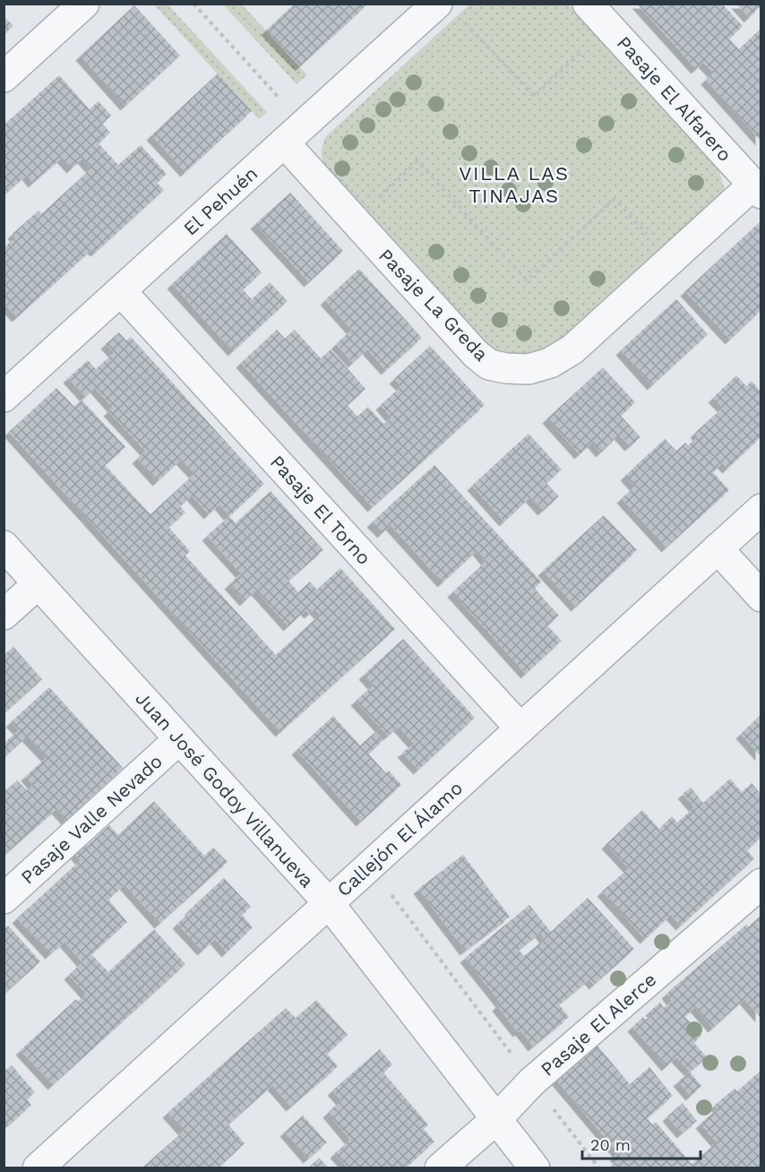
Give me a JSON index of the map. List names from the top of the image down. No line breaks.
{"streets":{"street":["Pasaje El Alfarero","El Pehuén","Pasaje La Greda","Pasaje El Torno","Juan José Godoy Villanueva","Pasaje Valle Nevado","Callejón El Álamo","Pasaje El Alerce"]},"crossings":[["Pasaje El Alfarero","Pasaje La Greda"],["El Pehuén","Pasaje La Greda"],["El Pehuén","Pasaje El Torno"],["Pasaje El Torno","Callejón El Álamo"],["Juan José Godoy Villanueva","Pasaje Valle Nevado"],["Juan José Godoy Villanueva","Callejón El Álamo"],["Juan José Godoy Villanueva","Pasaje El Alerce"]],"districts":["VILLA LAS TINAJAS"],"scale_bar":"20 m"}
